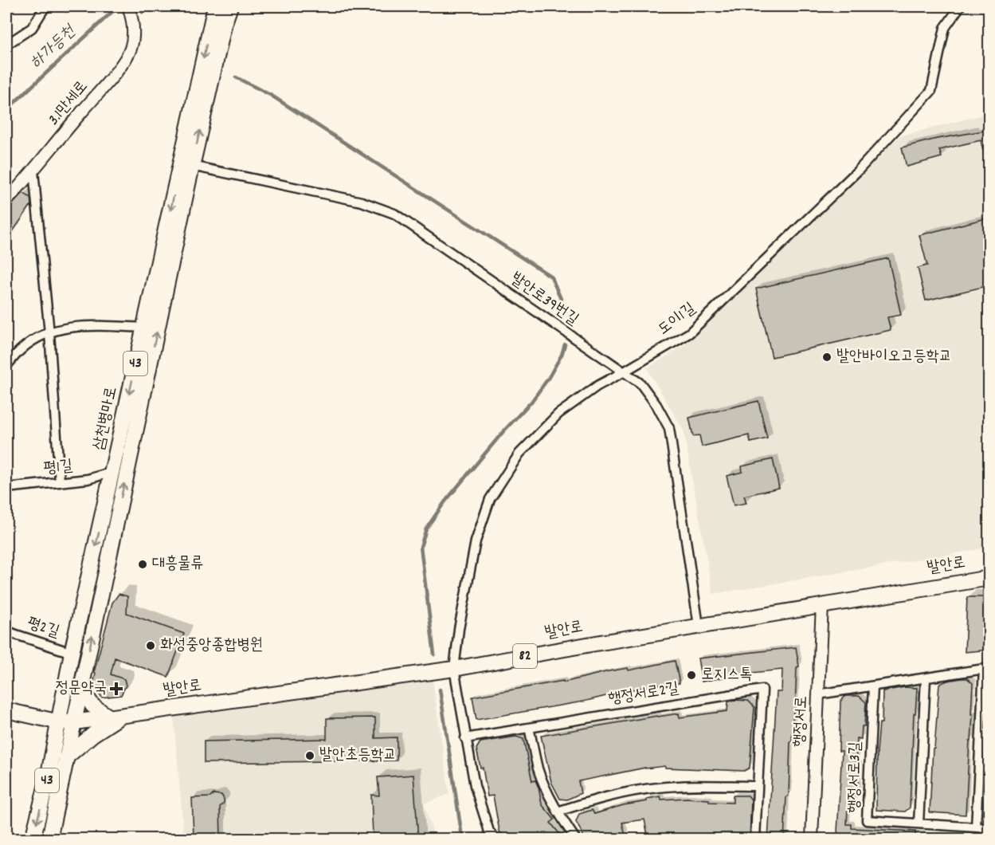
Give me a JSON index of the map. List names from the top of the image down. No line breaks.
{"streets":{"main road":["43","삼천병마로","발안로","82"],"street":["3.1만세로","발안로39번길","도이1길","평1길","평2길","행정서로2길","행정서로","행정서로3길"]},"crossings":[["발안로39번길","도이1길"],["발안로39번길","삼천병마로"],["발안로39번길","발안로"],["도이1길","발안로"],["삼천병마로","평1길"],["삼천병마로","발안로"],["삼천병마로","평2길"],["삼천병마로","82"],["발안로","82"],["발안로","행정서로"]],"water":["하가등천"],"places":{"other":["발안바이오고등학교","대흥물류","화성중앙종합병원","로지스톡","발안초등학교"],"health":["정문약국"]}}
